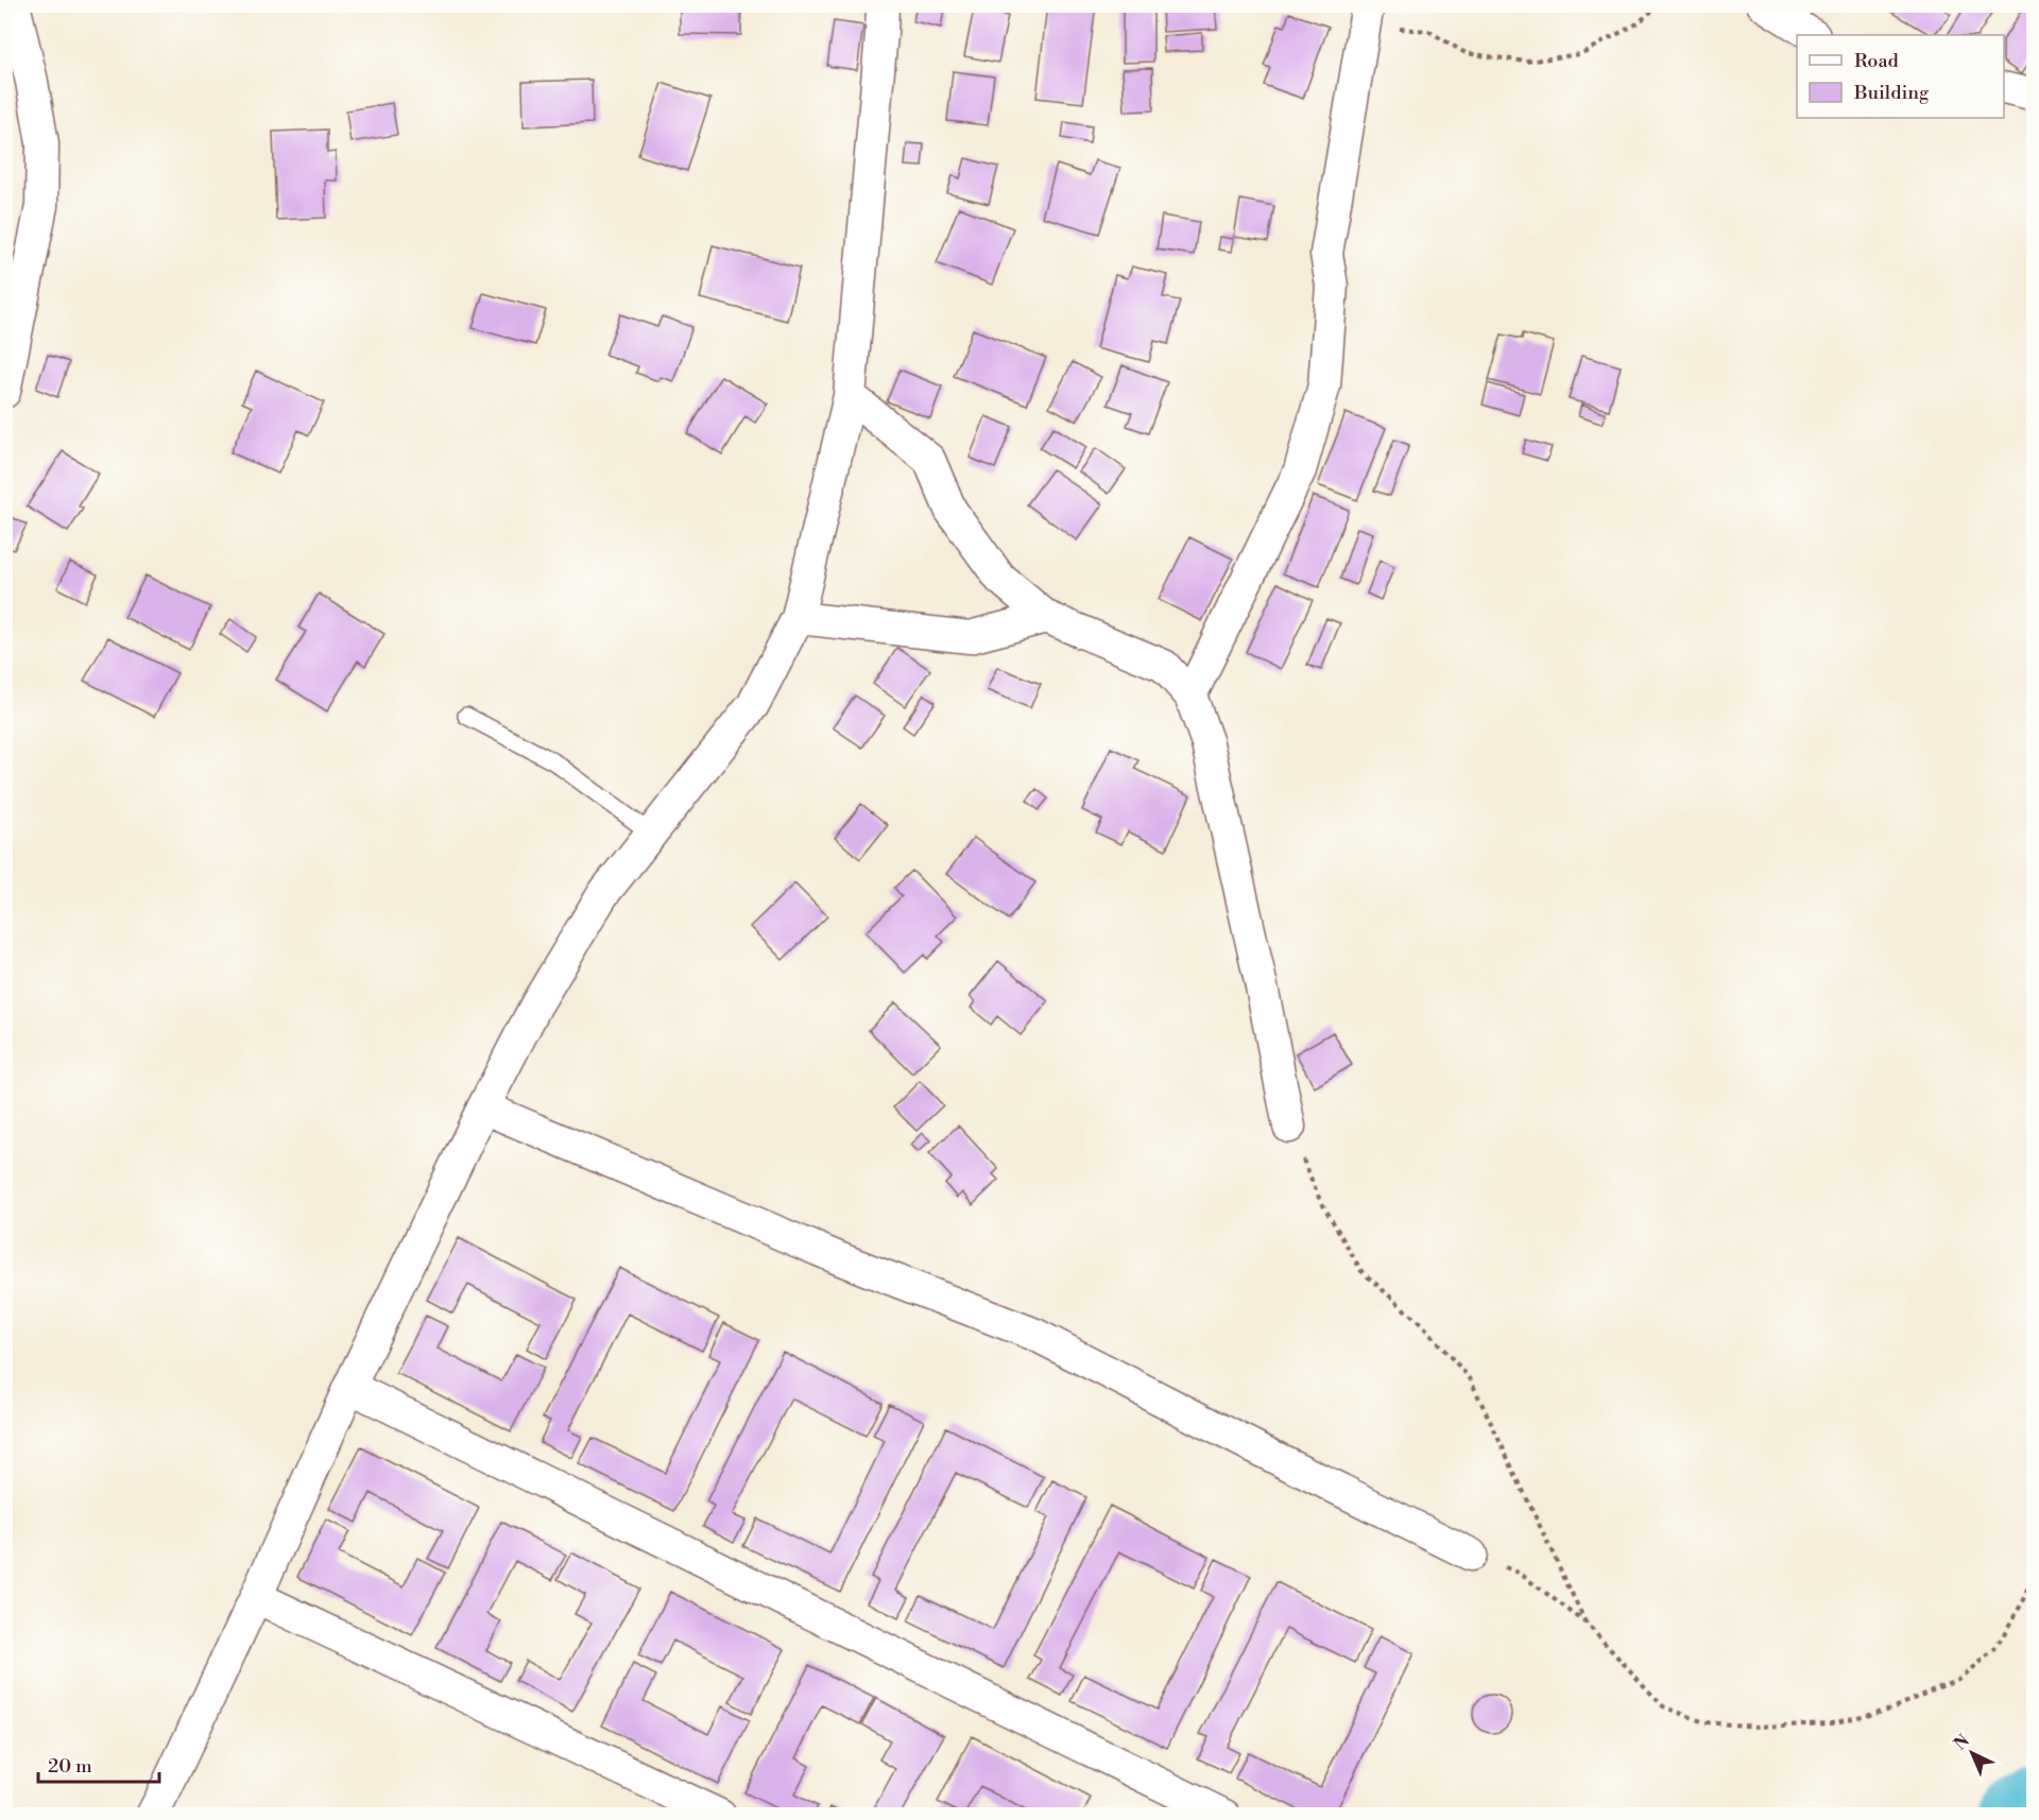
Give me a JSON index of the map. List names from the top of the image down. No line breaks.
{"legend":["Road","Building"],"scale_bar":"20 m","north":"top left"}
